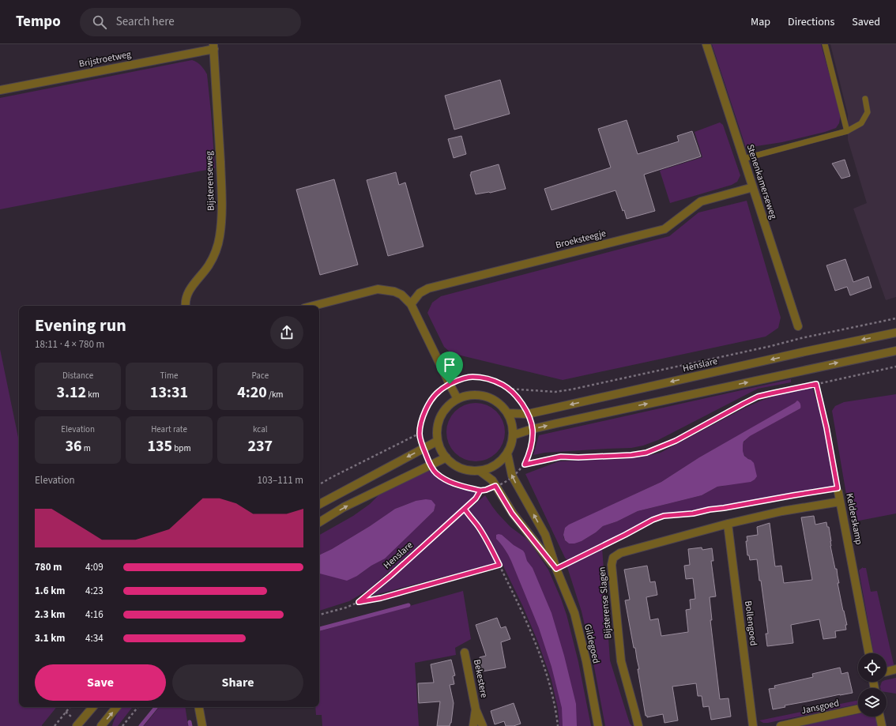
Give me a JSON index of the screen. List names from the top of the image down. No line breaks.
{"streets":{"street":["Brijstroetweg","Bijsterenseweg","Stenenkamerseweg","Broeksteegje","Henslare","Kelderskamp","Bijsterense Slagen","Bollengoed","Gildegoed","Bekestere","Jansgoed"]},"crossings":[["Brijstroetweg","Bijsterenseweg"],["Stenenkamerseweg","Broeksteegje"],["Henslare","Gildegoed"],["Kelderskamp","Bijsterense Slagen"],["Bijsterense Slagen","Bollengoed"]],"page":{"header":"Tempo","search":"Search here","nav":["Map","Directions","Saved"],"heading":["Evening run","18:11 · 4 × 780 m"],"stats":[["Distance","3.12 km"],["Time","13:31"],["Pace","4:20 /km"],["Elevation","36 m"],["Heart rate","135 bpm"],["kcal","237"]],"chart":["Elevation","103–111 m"],"list":[{"name":"780 m","note":"4:09"},{"name":"1.6 km","note":"4:23"},{"name":"2.3 km","note":"4:16"},{"name":"3.1 km","note":"4:34"}],"buttons":["Save","Share"]}}
